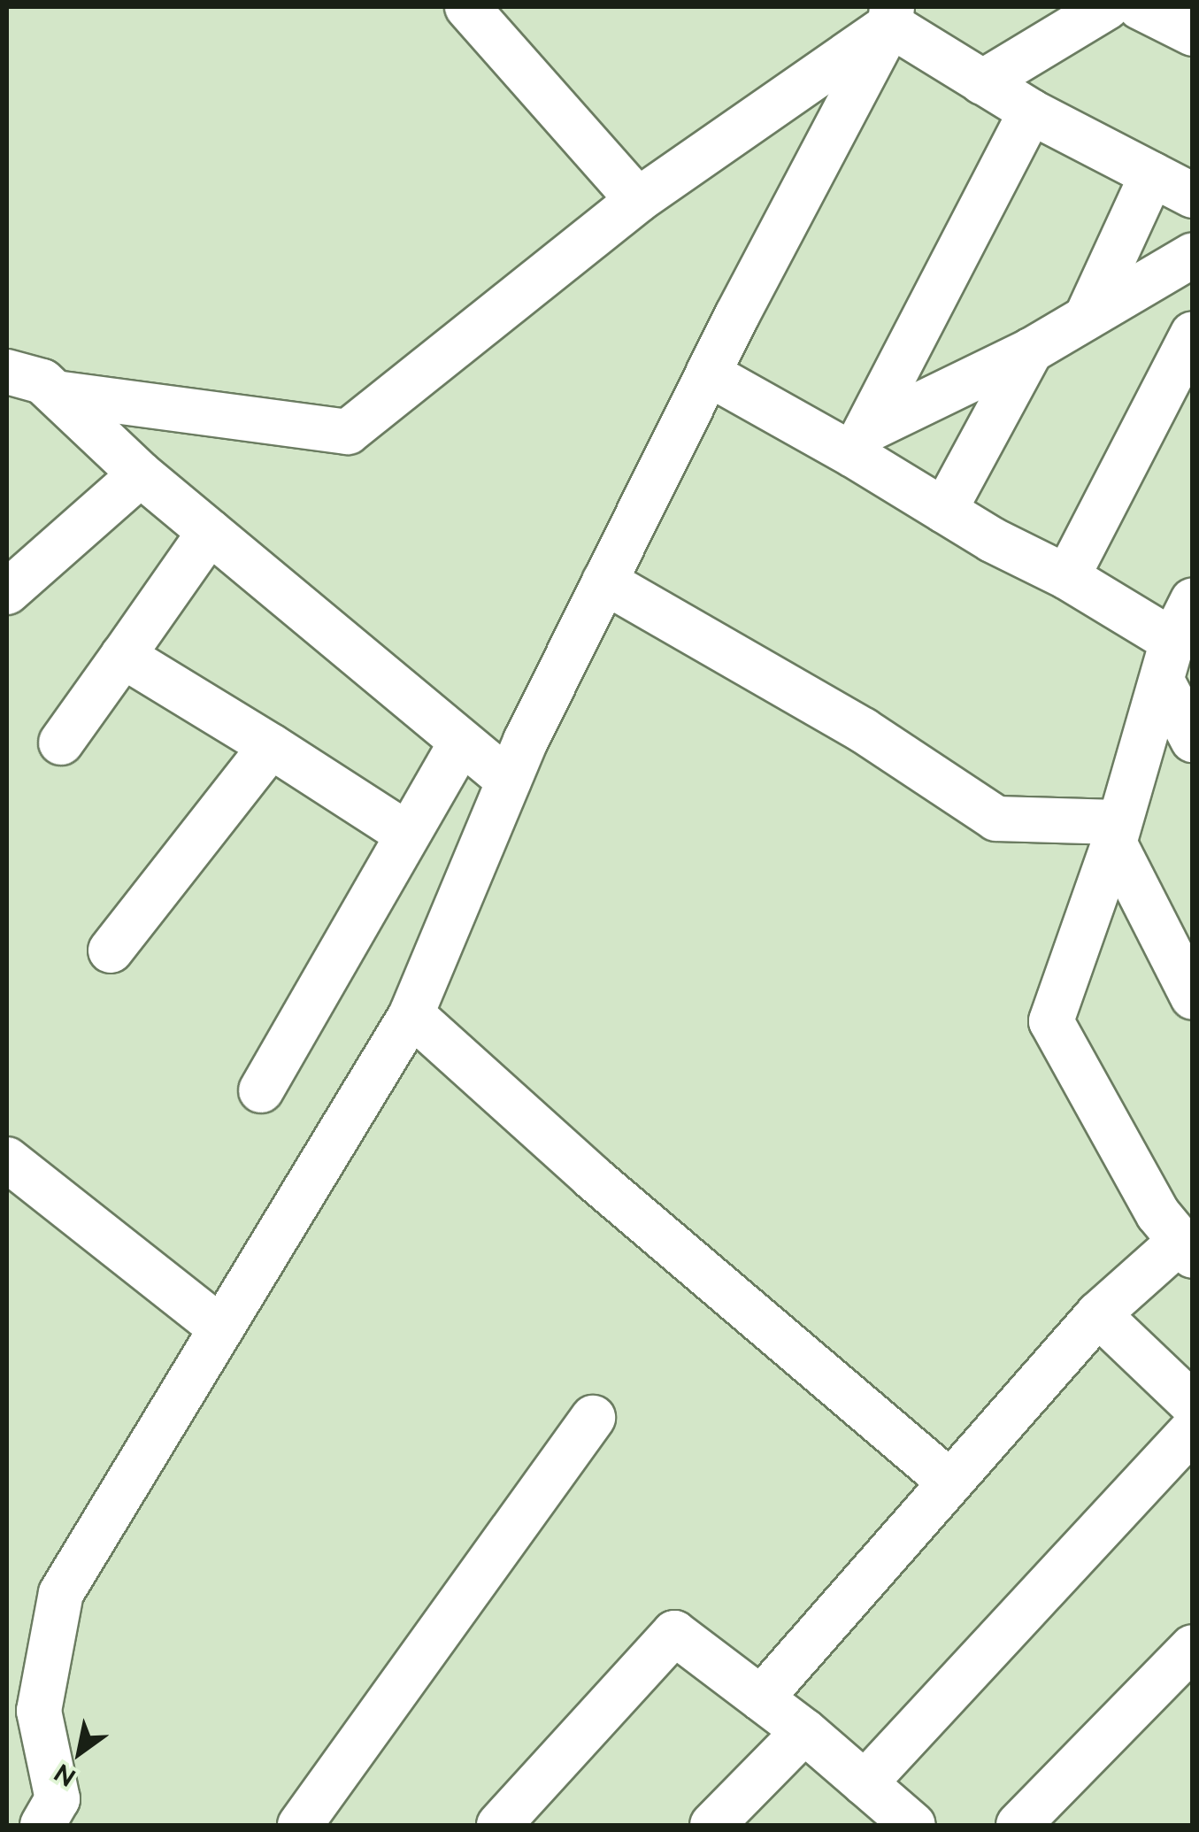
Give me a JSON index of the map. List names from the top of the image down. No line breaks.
{"north":"bottom left"}
